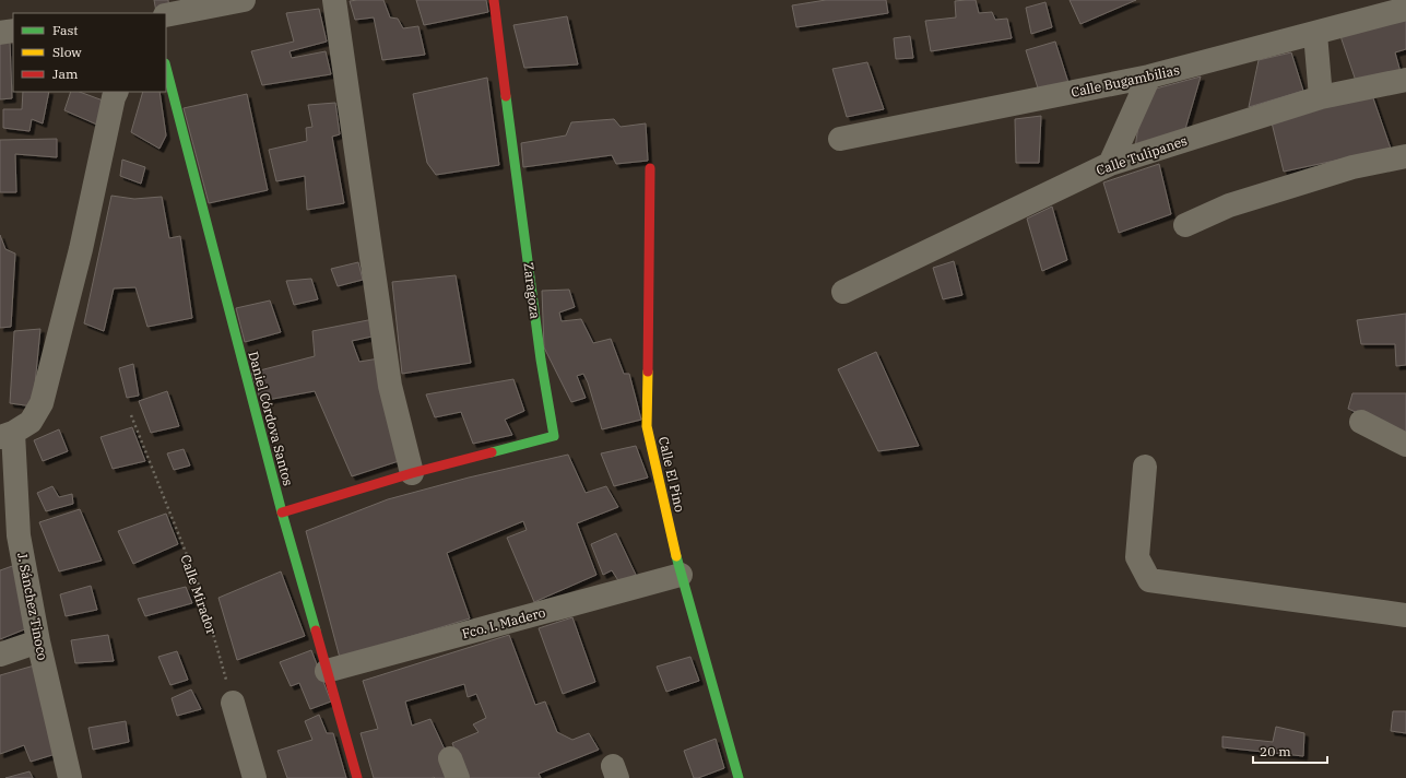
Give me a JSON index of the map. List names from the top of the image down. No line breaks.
{"streets":{"street":["Calle Bugambilias","Calle Tulipanes","Zaragoza","Daniel Córdova Santos","Calle El Pino","J. Sánchez Tinoco","Fco. I. Madero"],"path":["Calle Mirador"]},"crossings":[["Zaragoza","Daniel Córdova Santos"],["Daniel Córdova Santos","Fco. I. Madero"],["Calle El Pino","Fco. I. Madero"]],"legend":["Fast","Slow","Jam"],"scale_bar":"20 m"}
